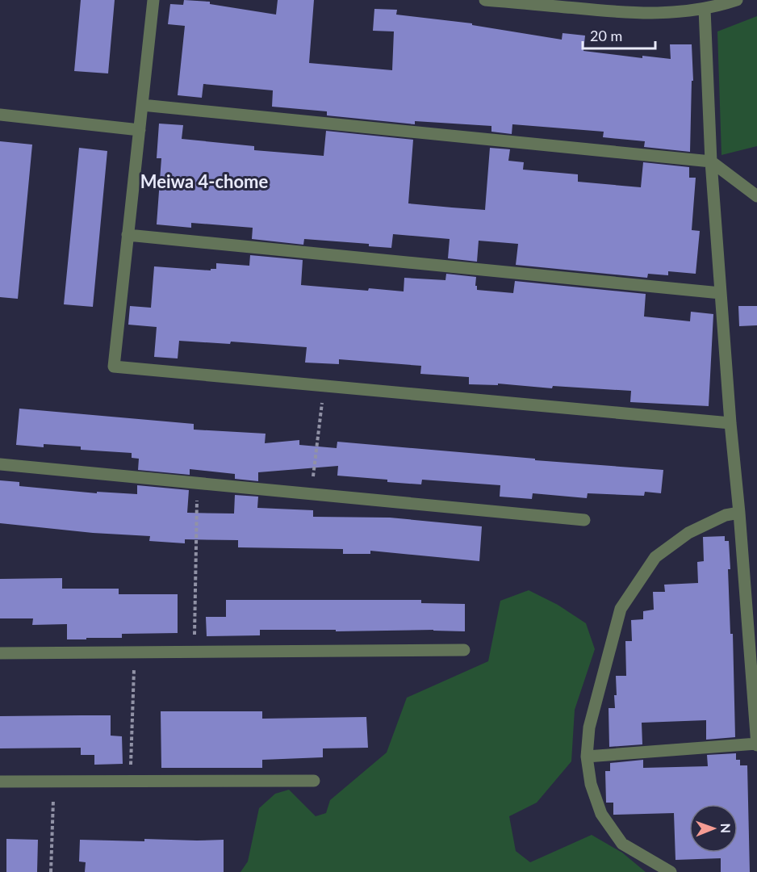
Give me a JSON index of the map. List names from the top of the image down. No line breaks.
{"districts":["Meiwa 4-chome"],"scale_bar":"20 m","north":"right"}
